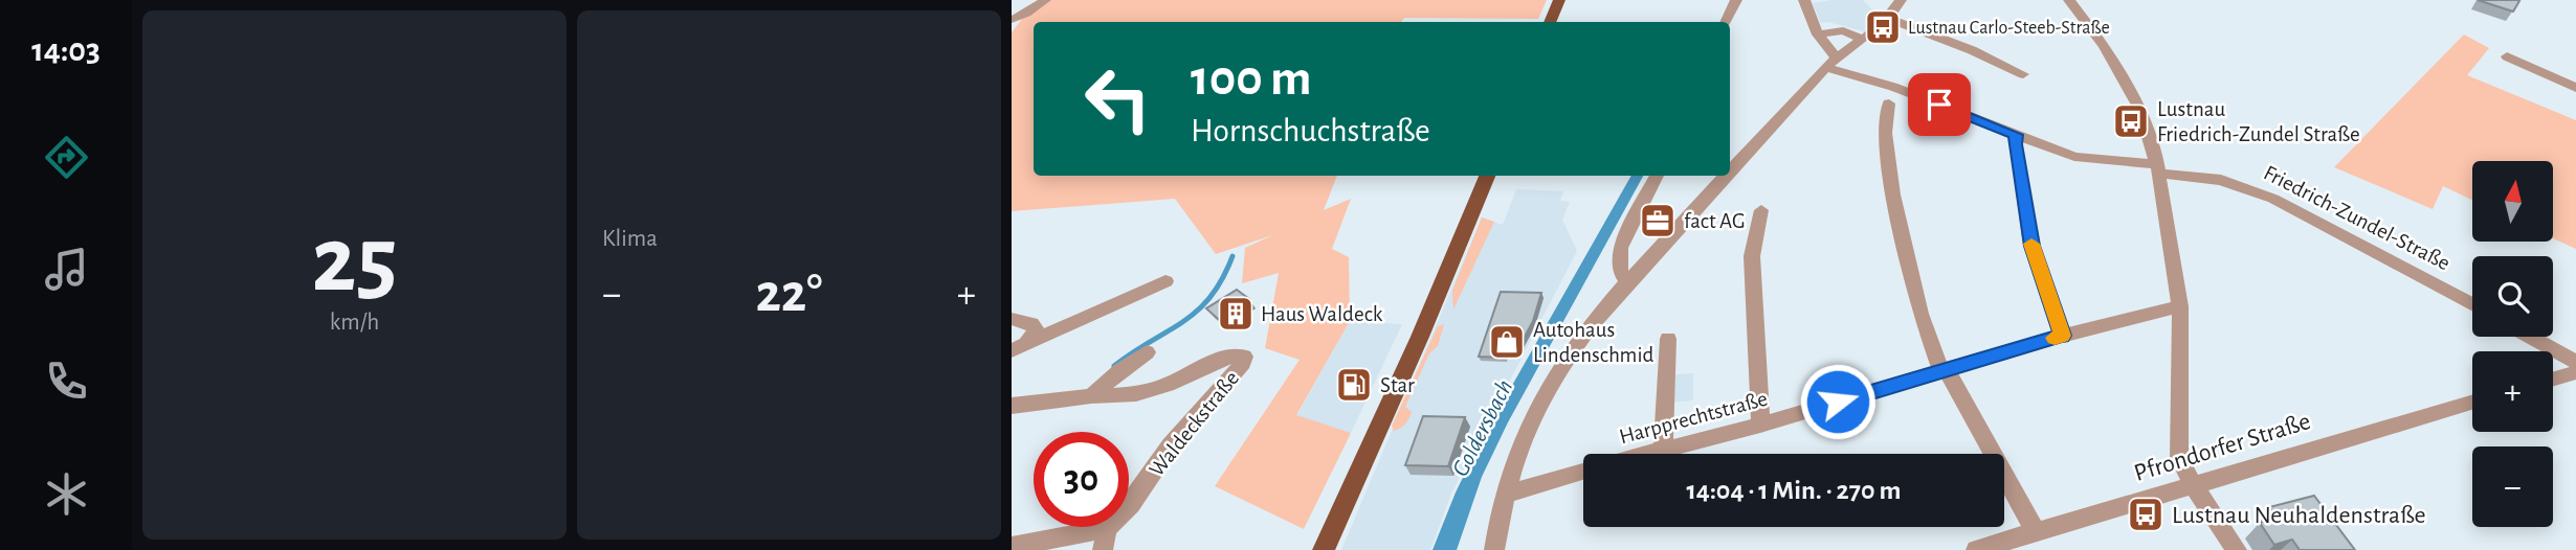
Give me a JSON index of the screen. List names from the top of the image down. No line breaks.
{"streets":{"street":["Friedrich-Zundel-Straße","Harpprechtstraße","Waldeckstraße","Pfrondorfer Straße"]},"water":["Goldersbach"],"places":{"bus stop":["Lustnau Carlo-Steeb-Straße","Lustnau Friedrich-Zundel Straße","Lustnau Neuhaldenstraße"],"office":["fact AG"],"building":["Haus Waldeck"],"shop":["Autohaus Lindenschmid"],"fuel station":["Star"]},"north":"top","page":{"tabs":"14:03","tile":[["25","km/h"],"Klima"],"turn":["100 m","Hornschuchstraße"],"map_buttons":["+","−"],"heat":["−","22°","+"],"limit":"30","trip":"14:04 · 1 Min. · 270 m"}}
